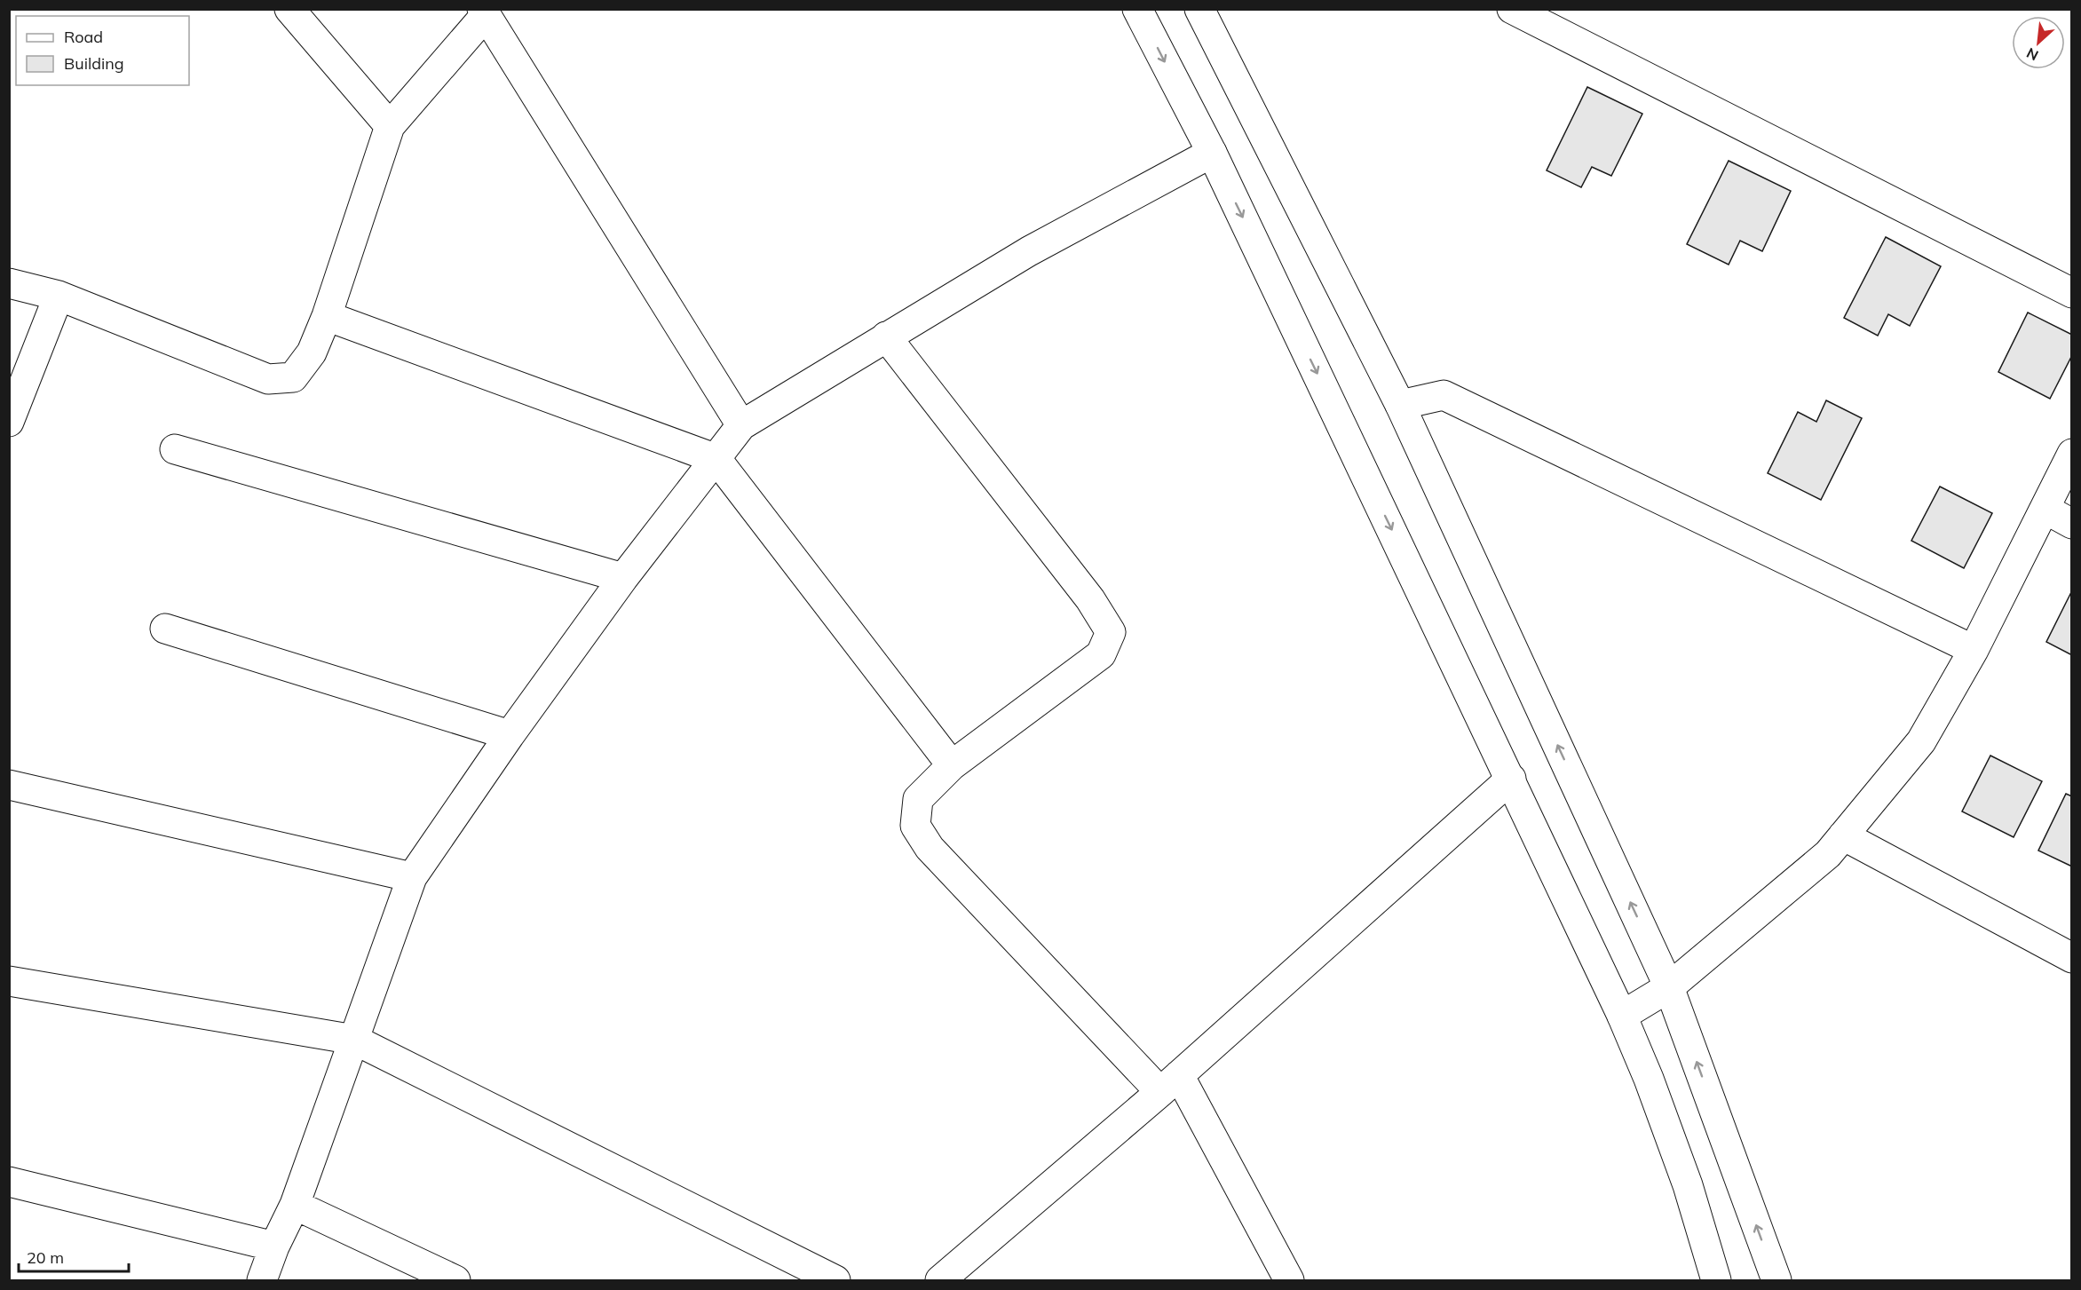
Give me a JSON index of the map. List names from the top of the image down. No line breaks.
{"legend":["Road","Building"],"scale_bar":"20 m","north":"bottom left"}
